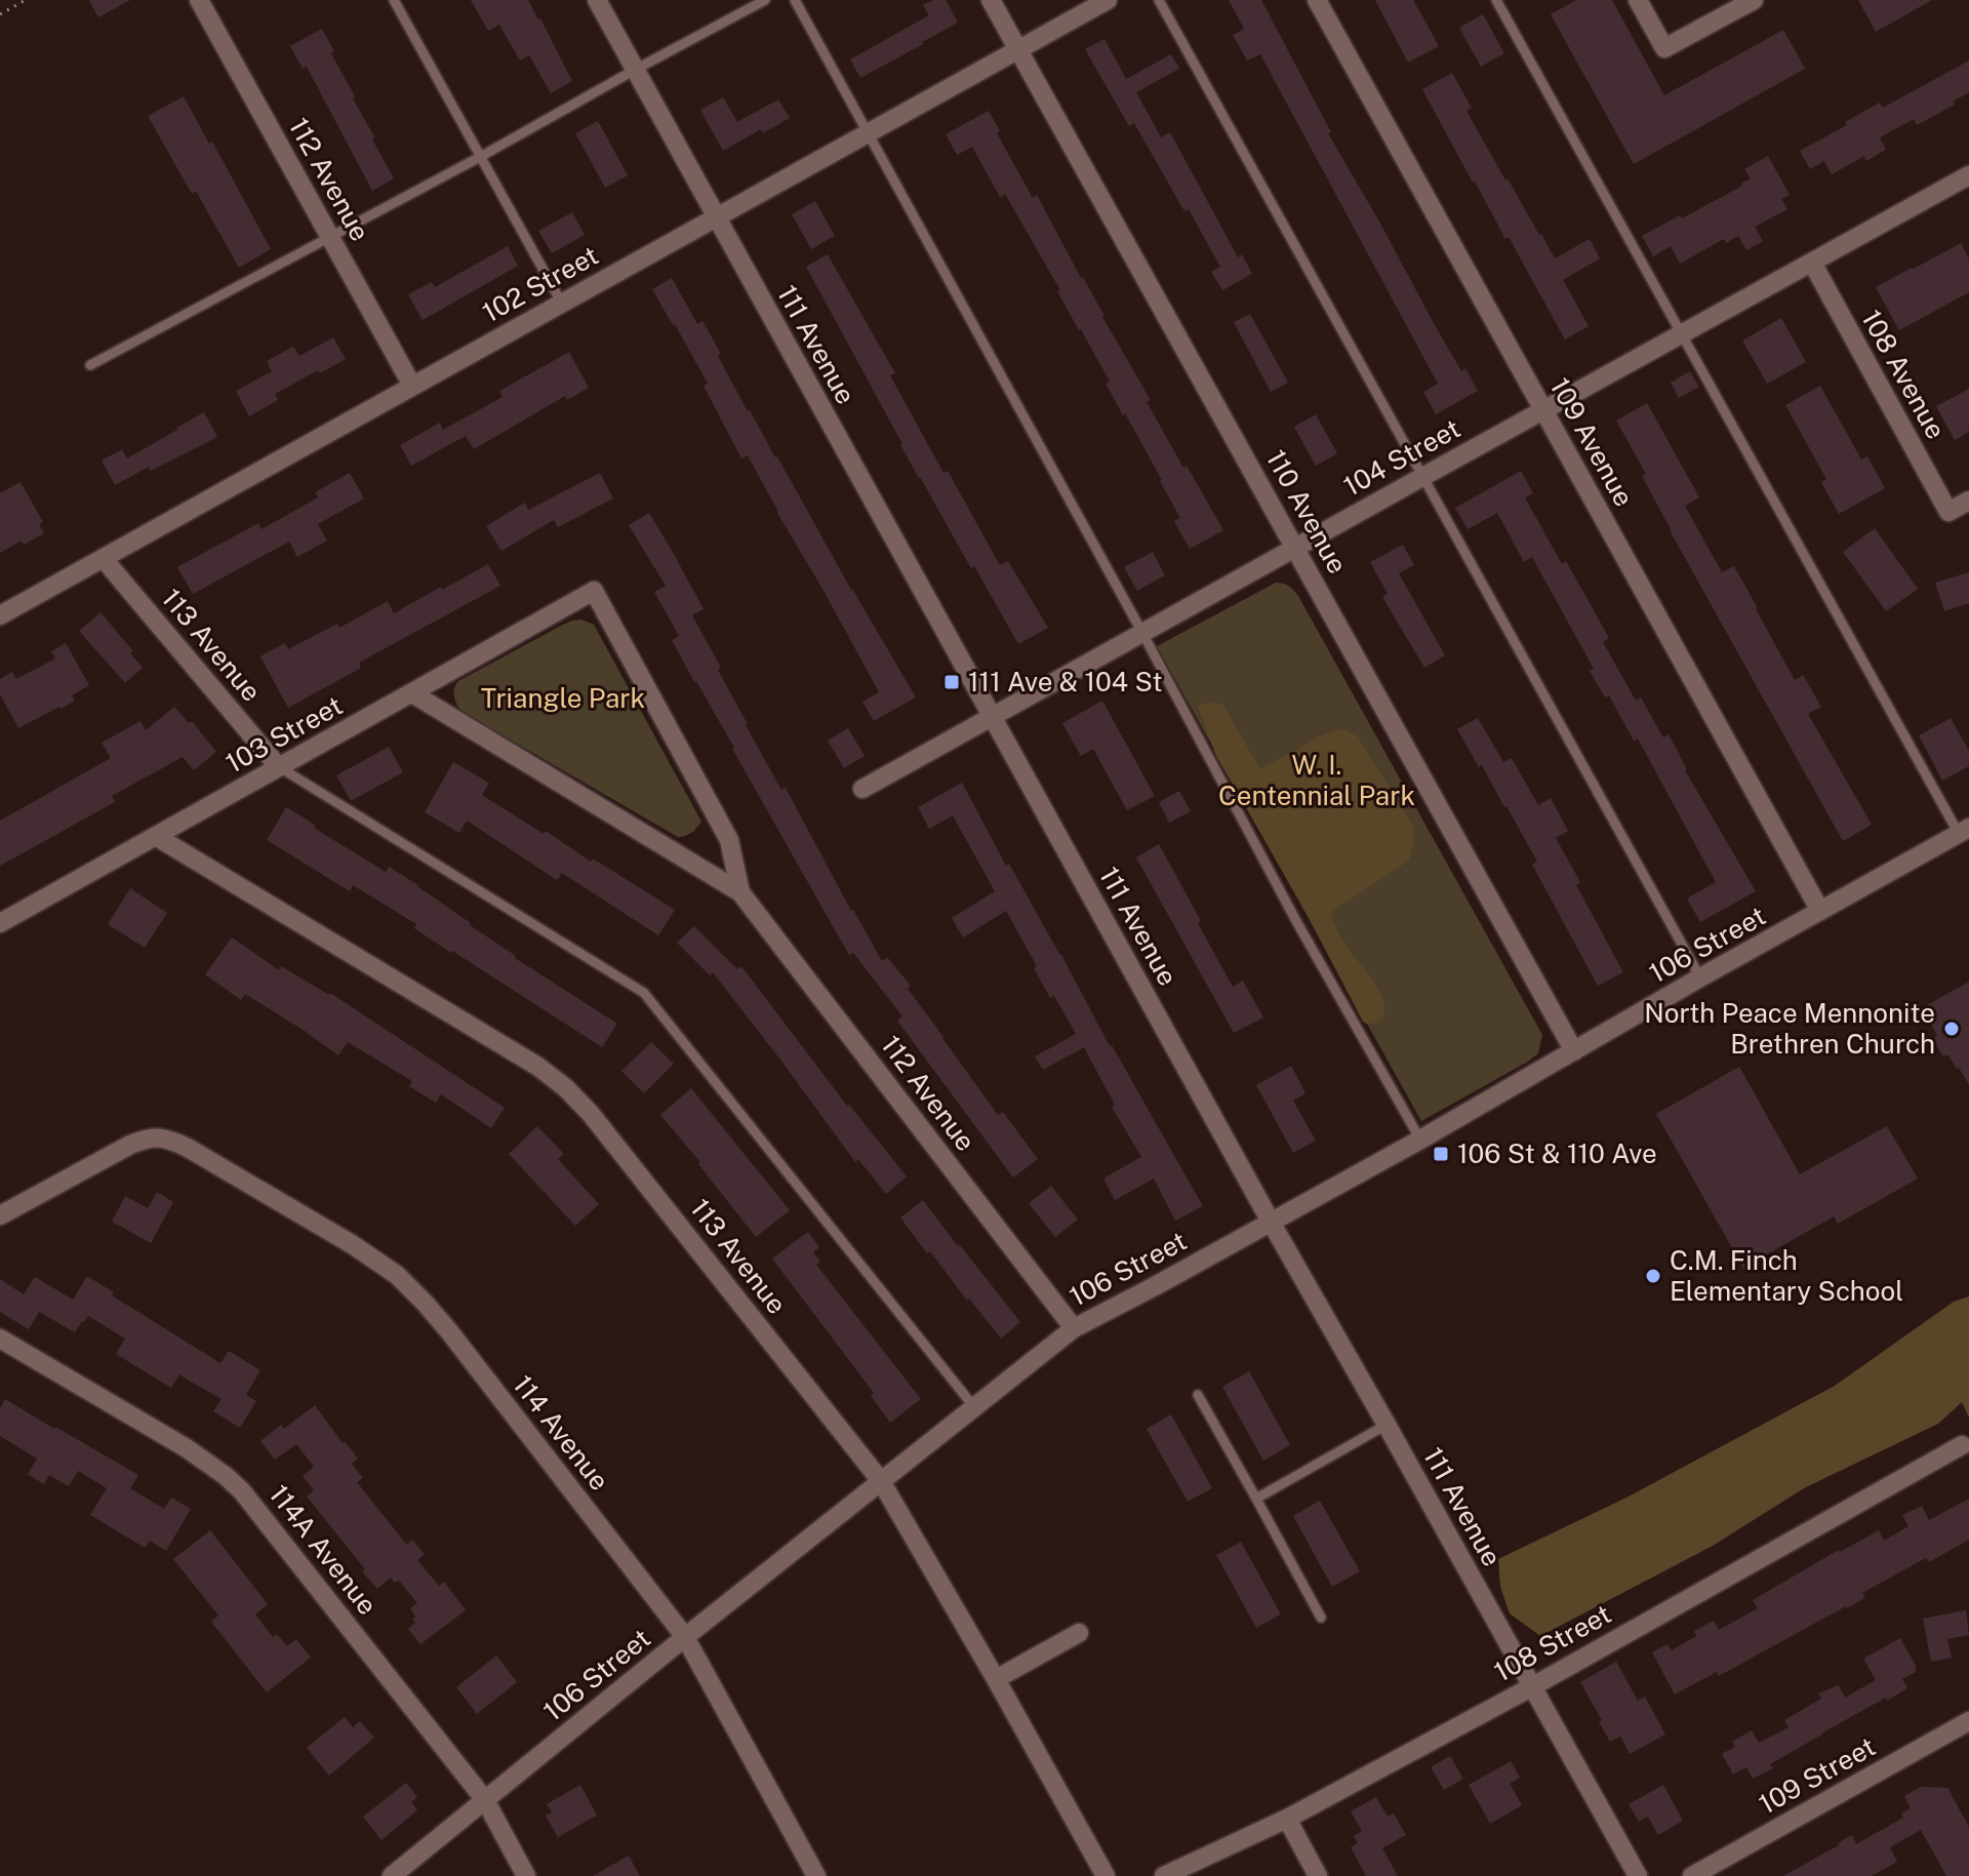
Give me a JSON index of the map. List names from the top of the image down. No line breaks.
{"streets":{"street":["112 Avenue","102 Street","111 Avenue","108 Avenue","109 Avenue","104 Street","110 Avenue","113 Avenue","103 Street","106 Street","114 Avenue","114A Avenue","108 Street","109 Street"]},"crossings":[["112 Avenue","102 Street"],["112 Avenue","103 Street"],["112 Avenue","106 Street"],["102 Street","111 Avenue"],["102 Street","110 Avenue"],["102 Street","113 Avenue"],["111 Avenue","104 Street"],["111 Avenue","106 Street"],["111 Avenue","108 Street"],["108 Avenue","104 Street"],["109 Avenue","104 Street"],["109 Avenue","106 Street"],["104 Street","110 Avenue"],["110 Avenue","106 Street"],["113 Avenue","103 Street"],["113 Avenue","106 Street"],["106 Street","114 Avenue"],["106 Street","114A Avenue"]],"parks":["Triangle Park","W. I. Centennial Park"],"places":{"transit":["111 Ave & 104 St","106 St & 110 Ave"],"other":["North Peace Mennonite Brethren Church","C.M. Finch Elementary School"]}}
